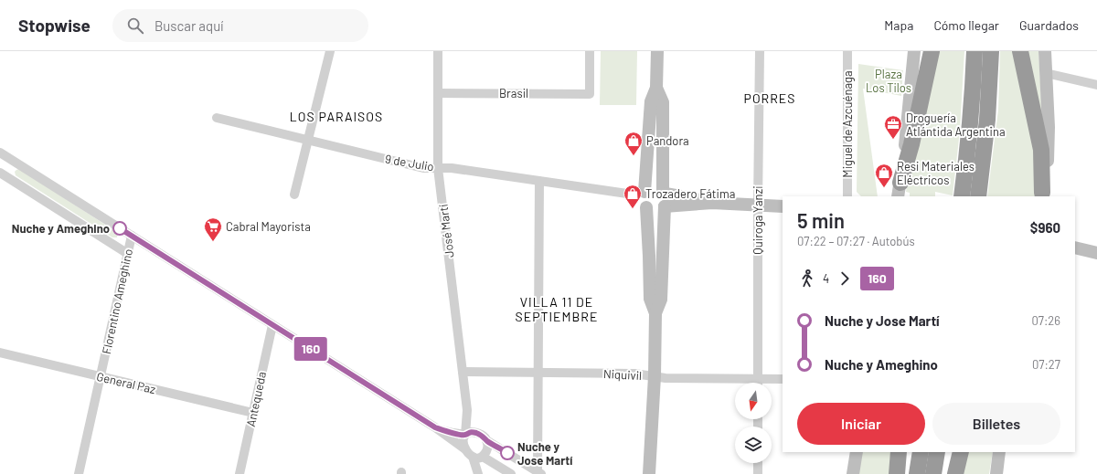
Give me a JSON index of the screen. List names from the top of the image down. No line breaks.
{"streets":{"street":["Brasil","Miguel de Azcuénaga","9 de Julio","Quiroga Yanzi","José Martí","Florentino Ameghino","Niquivil","General Paz","Antequeda"]},"crossings":[["Brasil","José Martí"],["9 de Julio","José Martí"],["Quiroga Yanzi","Niquivil"],["José Martí","Niquivil"],["Florentino Ameghino","General Paz"],["General Paz","Antequeda"]],"districts":["PORRES","LOS PARAISOS","VILLA 11 DE SEPTIEMBRE"],"parks":["Plaza Los Tilos"],"places":{"office":["Droguería Atlántida Argentina"],"shop":["Pandora","Resi Materiales Eléctricos","Trozadero Fátima"],"other":["Nuche y Ameghino","Nuche y Jose Martí"],"supermarket":["Cabral Mayorista"]},"lines":["bus line 160"],"north":"bottom","page":{"header":"Stopwise","search":"Buscar aquí","nav":["Mapa","Cómo llegar","Guardados"],"on_map":"160","heading":["5 min","07:22 – 07:27 · Autobús","$960"],"legs":["4","160"],"list":[{"name":"Nuche y Jose Martí","value":"07:26"},{"name":"Nuche y Ameghino","value":"07:27"}],"buttons":["Iniciar","Billetes"]}}
